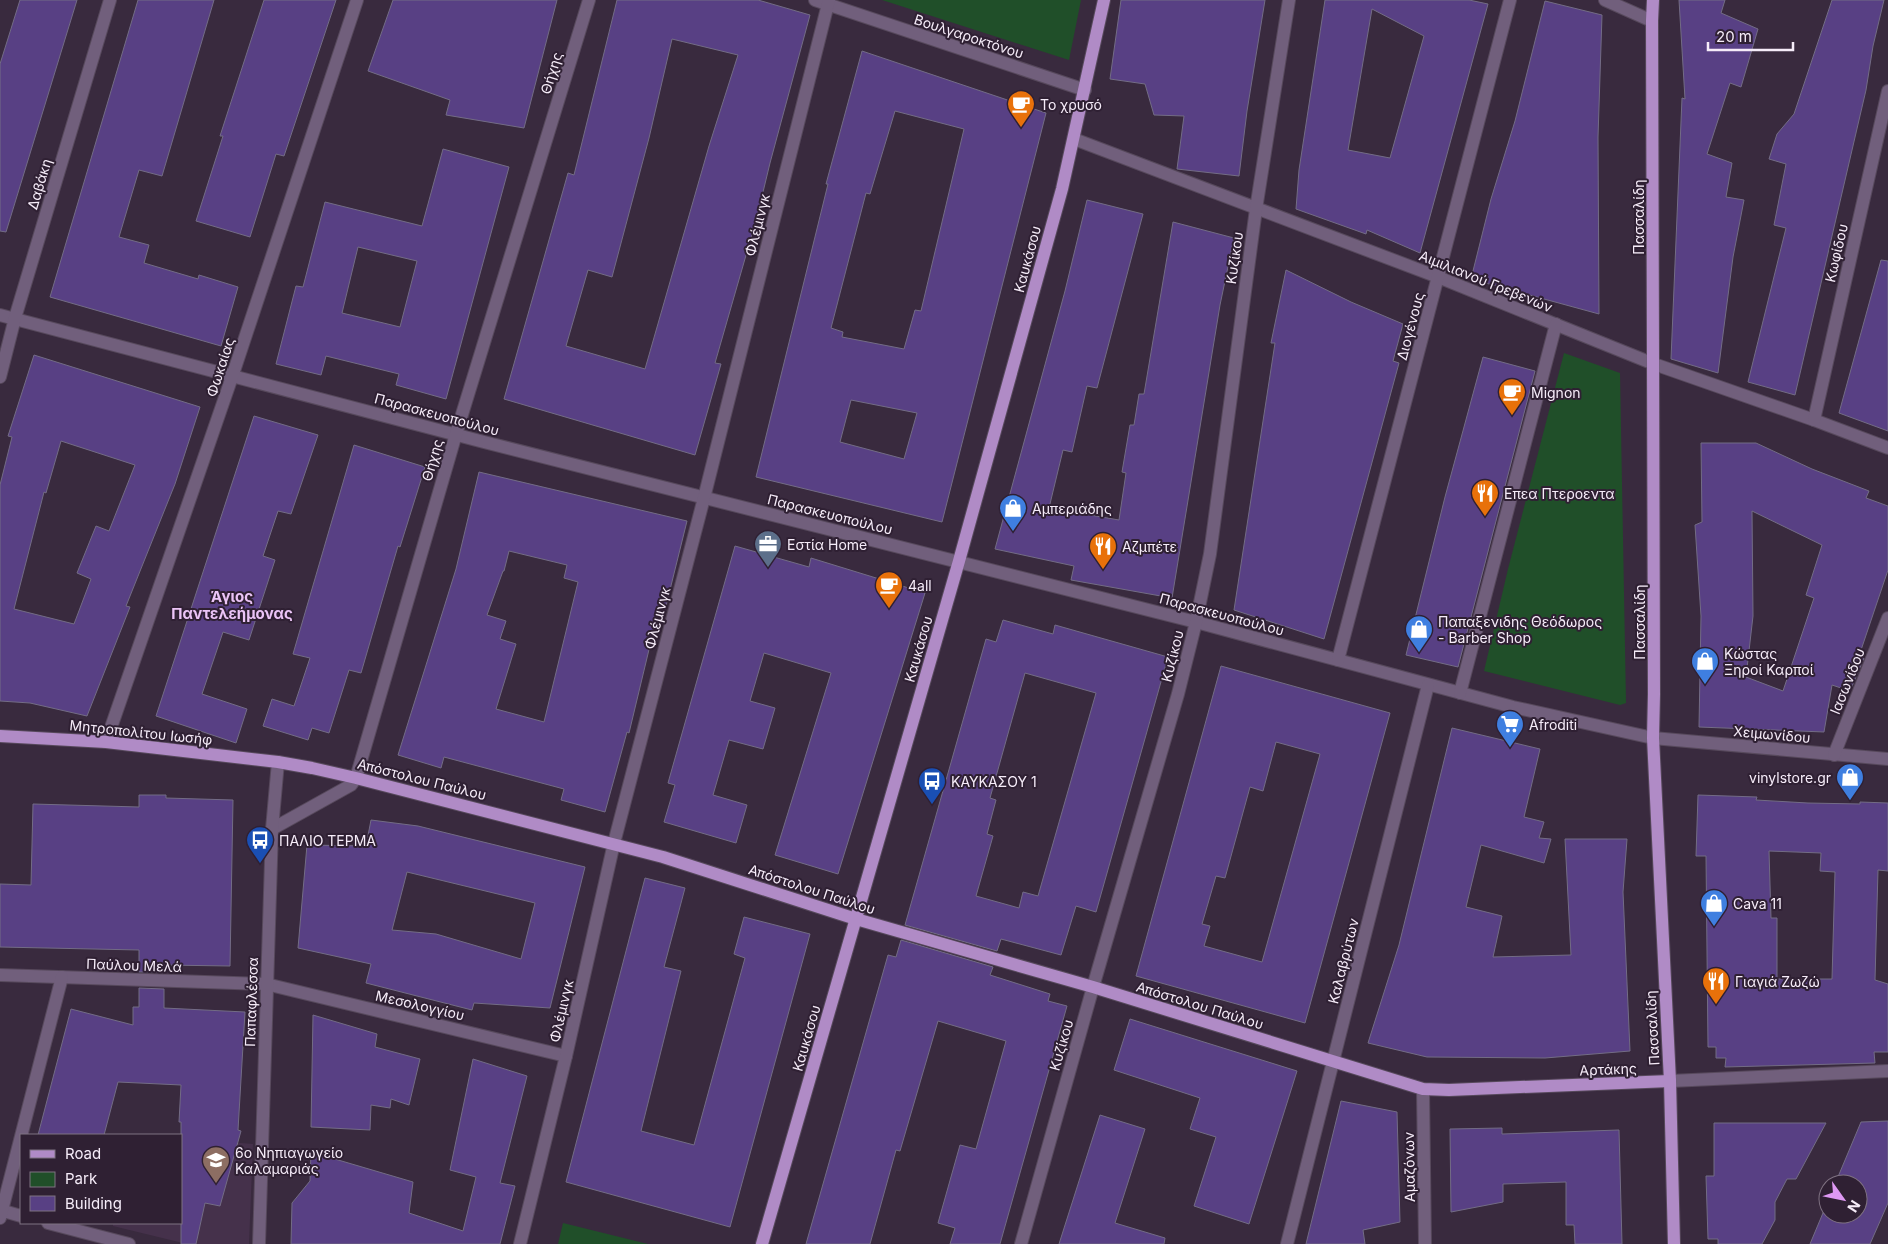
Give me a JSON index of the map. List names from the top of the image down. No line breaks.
{"streets":{"main road":["Πασσαλίδη","Καυκάσου","Μητροπολίτου Ιωσήφ","Απόστολου Παύλου","Αρτάκης"],"street":["Βουλγαροκτόνου","Θήχης","Δαβάκη","Φλέμινγκ","Κωφίδου","Κυζίκου","Αιμιλιανού Γρεβενών","Διογένους","Φωκαίας","Παρασκευοπούλου","Ιασωνίδου","Χειμωνίδου","Καλαβρύτων","Παύλου Μελά","Παπαφλέσσα","Μεσολογγίου","Αμαζόνων"]},"crossings":[["Βουλγαροκτόνου","Φλέμινγκ"],["Βουλγαροκτόνου","Καυκάσου"],["Θήχης","Παρασκευοπούλου"],["Θήχης","Απόστολου Παύλου"],["Δαβάκη","Παρασκευοπούλου"],["Πασσαλίδη","Αιμιλιανού Γρεβενών"],["Πασσαλίδη","Παρασκευοπούλου"],["Πασσαλίδη","Χειμωνίδου"],["Πασσαλίδη","Αρτάκης"],["Φλέμινγκ","Παρασκευοπούλου"],["Φλέμινγκ","Απόστολου Παύλου"],["Φλέμινγκ","Μεσολογγίου"],["Κωφίδου","Αιμιλιανού Γρεβενών"],["Κυζίκου","Αιμιλιανού Γρεβενών"],["Κυζίκου","Παρασκευοπούλου"],["Κυζίκου","Απόστολου Παύλου"],["Καυκάσου","Αιμιλιανού Γρεβενών"],["Καυκάσου","Παρασκευοπούλου"],["Καυκάσου","Απόστολου Παύλου"],["Αιμιλιανού Γρεβενών","Διογένους"],["Διογένους","Παρασκευοπούλου"],["Φωκαίας","Παρασκευοπούλου"],["Φωκαίας","Μητροπολίτου Ιωσήφ"],["Παρασκευοπούλου","Χειμωνίδου"],["Παρασκευοπούλου","Καλαβρύτων"],["Ιασωνίδου","Χειμωνίδου"],["Μητροπολίτου Ιωσήφ","Απόστολου Παύλου"],["Μητροπολίτου Ιωσήφ","Παπαφλέσσα"],["Απόστολου Παύλου","Καλαβρύτων"],["Απόστολου Παύλου","Παπαφλέσσα"],["Απόστολου Παύλου","Αρτάκης"],["Καλαβρύτων","Αρτάκης"],["Παύλου Μελά","Παπαφλέσσα"],["Παύλου Μελά","Μεσολογγίου"],["Παπαφλέσσα","Μεσολογγίου"],["Αρτάκης","Αμαζόνων"]],"districts":["Άγιος Παντελεήμονας"],"places":{"cafe":["Το χρυσό","Mignon","4all"],"restaurant":["Επεα Πτεροεντα","Αζμπέτε","Γιαγιά Ζωζώ"],"shop":["Αμπεριάδης","Παπαξενιδης Θεόδωρος - Barber Shop","Κώστας Ξηροί Καρποί","vinylstore.gr","Cava 11"],"office":["Εστία Home"],"supermarket":["Afroditi"],"bus stop":["ΚΑΥΚΑΣΟΥ 1","ΠΑΛΙΟ ΤΕΡΜΑ"],"school or university":["6ο Νηπιαγωγείο Καλαμαριάς"]},"legend":["Road","Park","Building"],"scale_bar":"20 m","north":"bottom right"}
